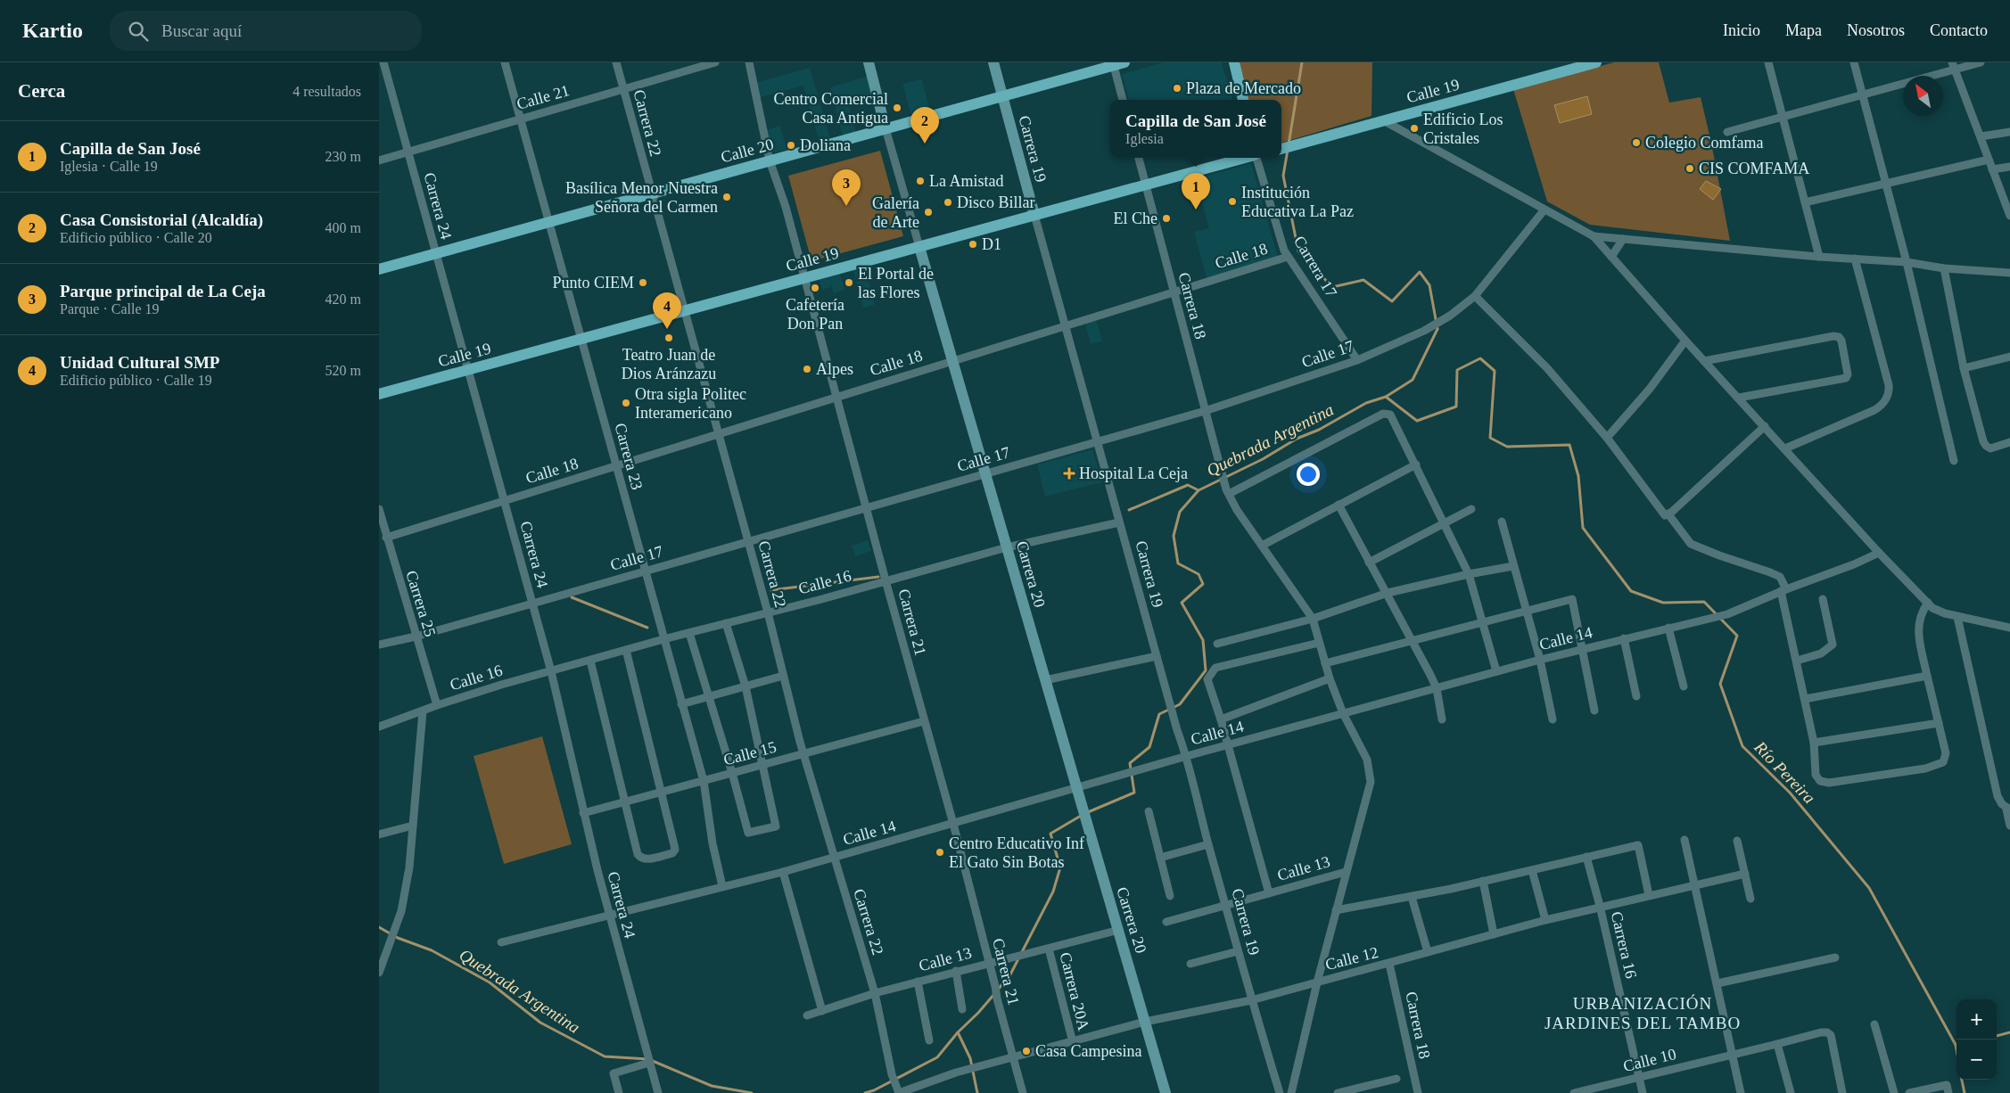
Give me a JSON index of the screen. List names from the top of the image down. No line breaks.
{"streets":{"main road":["Calle 19","Carrera 19","Calle 20","Carrera 20"],"street":["Calle 21","Carrera 22","Carrera 24","Calle 18","Carrera 17","Carrera 18","Calle 17","Carrera 23","Calle 16","Carrera 25","Carrera 21","Calle 14","Calle 15","Calle 13","Carrera 16","Calle 12","Carrera 20A","Calle 10"]},"crossings":[["Calle 19","Carrera 22"],["Calle 19","Carrera 19"],["Calle 19","Carrera 24"],["Calle 19","Carrera 18"],["Calle 19","Carrera 23"],["Calle 19","Carrera 20"],["Calle 19","Carrera 21"],["Calle 21","Carrera 22"],["Calle 21","Carrera 24"],["Calle 21","Carrera 23"],["Carrera 22","Calle 20"],["Carrera 22","Calle 18"],["Carrera 22","Calle 17"],["Carrera 22","Calle 16"],["Carrera 22","Calle 14"],["Carrera 22","Calle 15"],["Carrera 22","Calle 13"],["Carrera 22","Calle 12"],["Carrera 19","Calle 20"],["Carrera 19","Calle 18"],["Carrera 19","Calle 17"],["Carrera 19","Calle 16"],["Carrera 19","Calle 14"],["Carrera 19","Calle 13"],["Carrera 19","Calle 12"],["Calle 20","Carrera 24"],["Calle 20","Carrera 23"],["Calle 20","Carrera 20"],["Calle 20","Carrera 21"],["Carrera 24","Calle 18"],["Carrera 24","Calle 17"],["Carrera 24","Calle 16"],["Carrera 24","Calle 14"],["Carrera 24","Calle 15"],["Calle 18","Carrera 17"],["Calle 18","Carrera 18"],["Calle 18","Carrera 23"],["Calle 18","Carrera 20"],["Calle 18","Carrera 25"],["Calle 18","Carrera 21"],["Carrera 17","Calle 17"],["Carrera 18","Calle 17"],["Carrera 18","Calle 12"],["Calle 17","Carrera 23"],["Calle 17","Carrera 20"],["Calle 17","Carrera 25"],["Calle 17","Carrera 21"],["Carrera 23","Calle 16"],["Carrera 23","Calle 14"],["Carrera 23","Calle 15"],["Carrera 20","Calle 16"],["Carrera 20","Calle 14"],["Carrera 20","Calle 13"],["Carrera 20","Calle 12"],["Calle 16","Carrera 25"],["Calle 16","Carrera 21"],["Carrera 21","Calle 14"],["Carrera 21","Calle 15"],["Carrera 21","Calle 13"],["Carrera 21","Calle 12"],["Calle 13","Carrera 20A"],["Carrera 16","Calle 12"],["Carrera 16","Calle 10"],["Calle 12","Carrera 20A"]],"districts":["URBANIZACIÓN JARDINES DEL TAMBO"],"water":["Quebrada Argentina","Río Pereira"],"places":{"other":["Plaza de Mercado","Centro Comercial Casa Antigua","Edificio Los Cristales","Colegio Comfama","Doliana","CIS COMFAMA","La Amistad","Basílica Menor Nuestra Señora del Carmen","Institución Educativa La Paz","Disco Billar","Galería de Arte","El Che","D1","Punto CIEM","El Portal de las Flores","Cafetería Don Pan","Teatro Juan de Dios Aránzazu","Alpes","Otra sigla Politec Interamericano","Centro Educativo Inf El Gato Sin Botas","Casa Campesina"],"health":["Hospital La Ceja"]},"north":"top left","page":{"header":"Kartio","search":"Buscar aquí","nav":["Inicio","Mapa","Nosotros","Contacto"],"heading":["Cerca","4 resultados"],"popup":["Capilla de San José","Iglesia"],"pins":["2","3","1","4"],"list":[{"mark":"1","name":"Capilla de San José","note":"Iglesia · Calle 19","value":"230 m"},{"mark":"2","name":"Casa Consistorial (Alcaldía)","note":"Edificio público · Calle 20","value":"400 m"},{"mark":"3","name":"Parque principal de La Ceja","note":"Parque · Calle 19","value":"420 m"},{"mark":"4","name":"Unidad Cultural SMP","note":"Edificio público · Calle 19","value":"520 m"}],"map_buttons":["+","−"]}}
